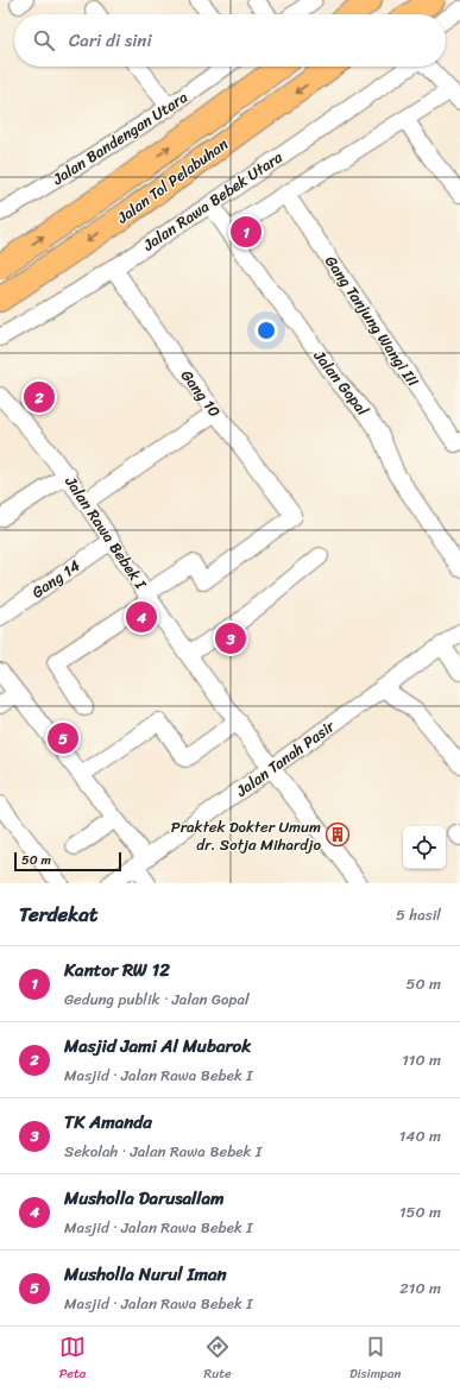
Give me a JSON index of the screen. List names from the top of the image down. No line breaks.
{"streets":{"highway":["Jalan Tol Pelabuhan"],"street":["Jalan Bandengan Utara","Jalan Rawa Bebek Utara","Gang Tanjung Wangi III","Jalan Gopal","Gang 10","Jalan Rawa Bebek I","Gang 14","Jalan Tanah Pasir"]},"crossings":[["Jalan Rawa Bebek Utara","Jalan Gopal"],["Jalan Rawa Bebek Utara","Gang 10"],["Gang 10","Jalan Rawa Bebek I"],["Jalan Rawa Bebek I","Gang 14"],["Jalan Rawa Bebek I","Jalan Tanah Pasir"]],"places":{"building":["Praktek Dokter Umum dr. Sotja Mihardjo"]},"scale_bar":"50 m","page":{"search":"Cari di sini","pins":["1","2","4","3","5"],"scale":"50 m","heading":["Terdekat","5 hasil"],"list":[{"mark":"1","name":"Kantor RW 12","note":"Gedung publik · Jalan Gopal","value":"50 m"},{"mark":"2","name":"Masjid Jami Al Mubarok","note":"Masjid · Jalan Rawa Bebek I","value":"110 m"},{"mark":"3","name":"TK Amanda","note":"Sekolah · Jalan Rawa Bebek I","value":"140 m"},{"mark":"4","name":"Musholla Darusallam","note":"Masjid · Jalan Rawa Bebek I","value":"150 m"},{"mark":"5","name":"Musholla Nurul Iman","note":"Masjid · Jalan Rawa Bebek I","value":"210 m"}],"nav":["Peta","Rute","Disimpan"]}}
